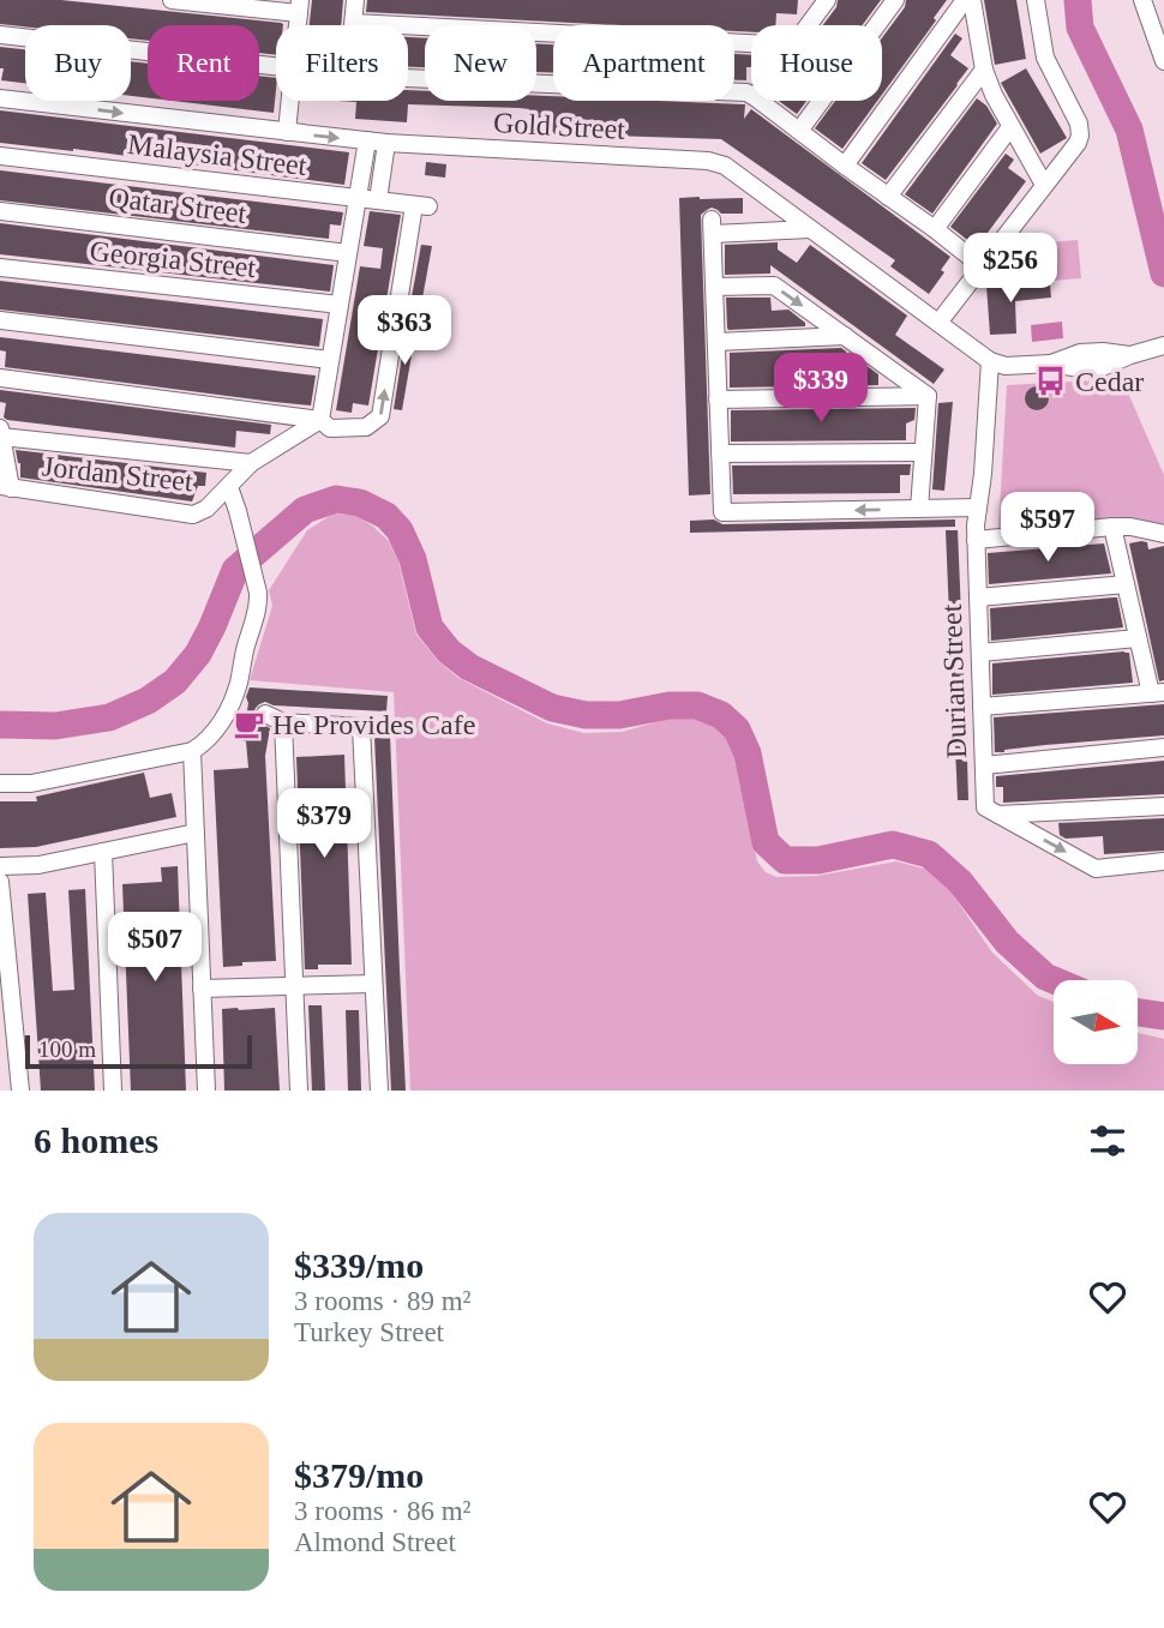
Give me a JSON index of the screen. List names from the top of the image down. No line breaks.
{"streets":{"street":["Gold Street","Malaysia Street","Qatar Street","Georgia Street","Jordan Street","Durian Street"]},"crossings":[["Gold Street","Durian Street"],["Malaysia Street","Jordan Street"]],"places":{"bus stop":["Cedar"],"cafe":["He Provides Cafe"]},"scale_bar":"100 m","north":"right","page":{"chip":["Buy","Rent","Filters","New","Apartment","House"],"price":["$256","$363","$339","$597","$379","$507"],"scale":"100 m","heading":"6 homes","list":[{"name":"$339/mo","note":"3 rooms · 89 m² · Turkey Street"},{"name":"$379/mo","note":"3 rooms · 86 m² · Almond Street"}]}}
